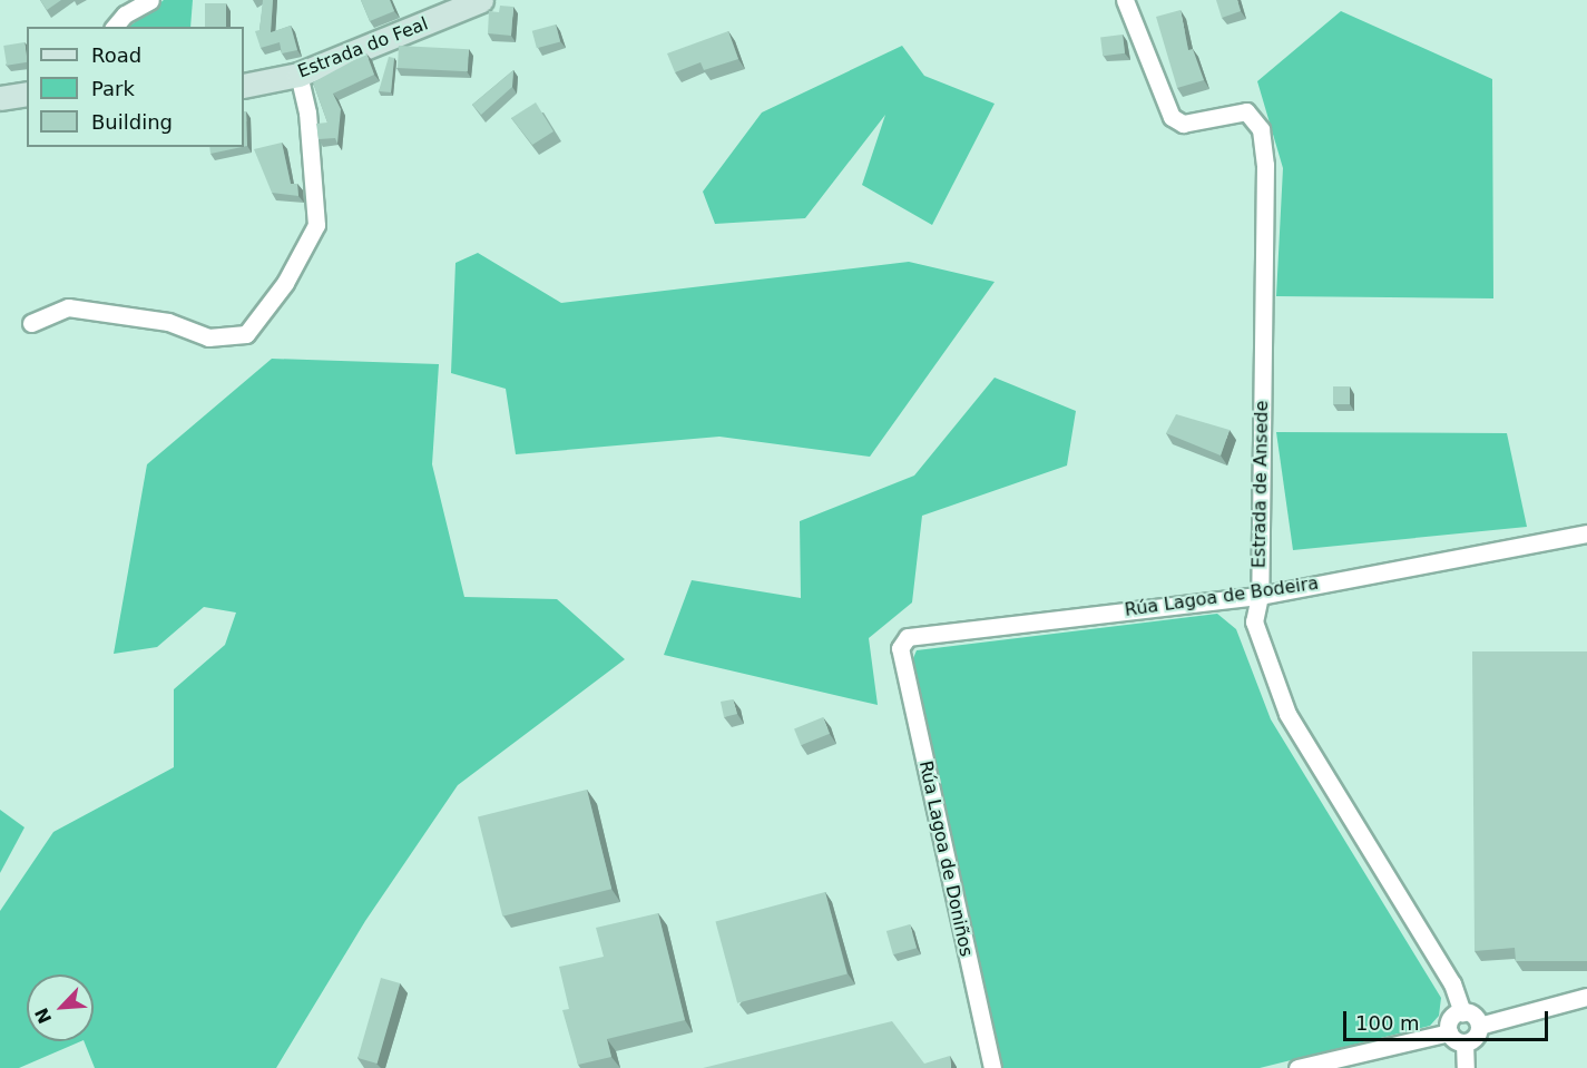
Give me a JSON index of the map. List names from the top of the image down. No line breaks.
{"streets":{"main road":["Estrada do Feal"],"street":["Estrada de Ansede","Rúa Lagoa de Bodeira","Rúa Lagoa de Doniños"]},"crossings":[["Estrada de Ansede","Rúa Lagoa de Bodeira"],["Rúa Lagoa de Bodeira","Rúa Lagoa de Doniños"]],"legend":["Road","Park","Building"],"scale_bar":"100 m","north":"bottom left"}
